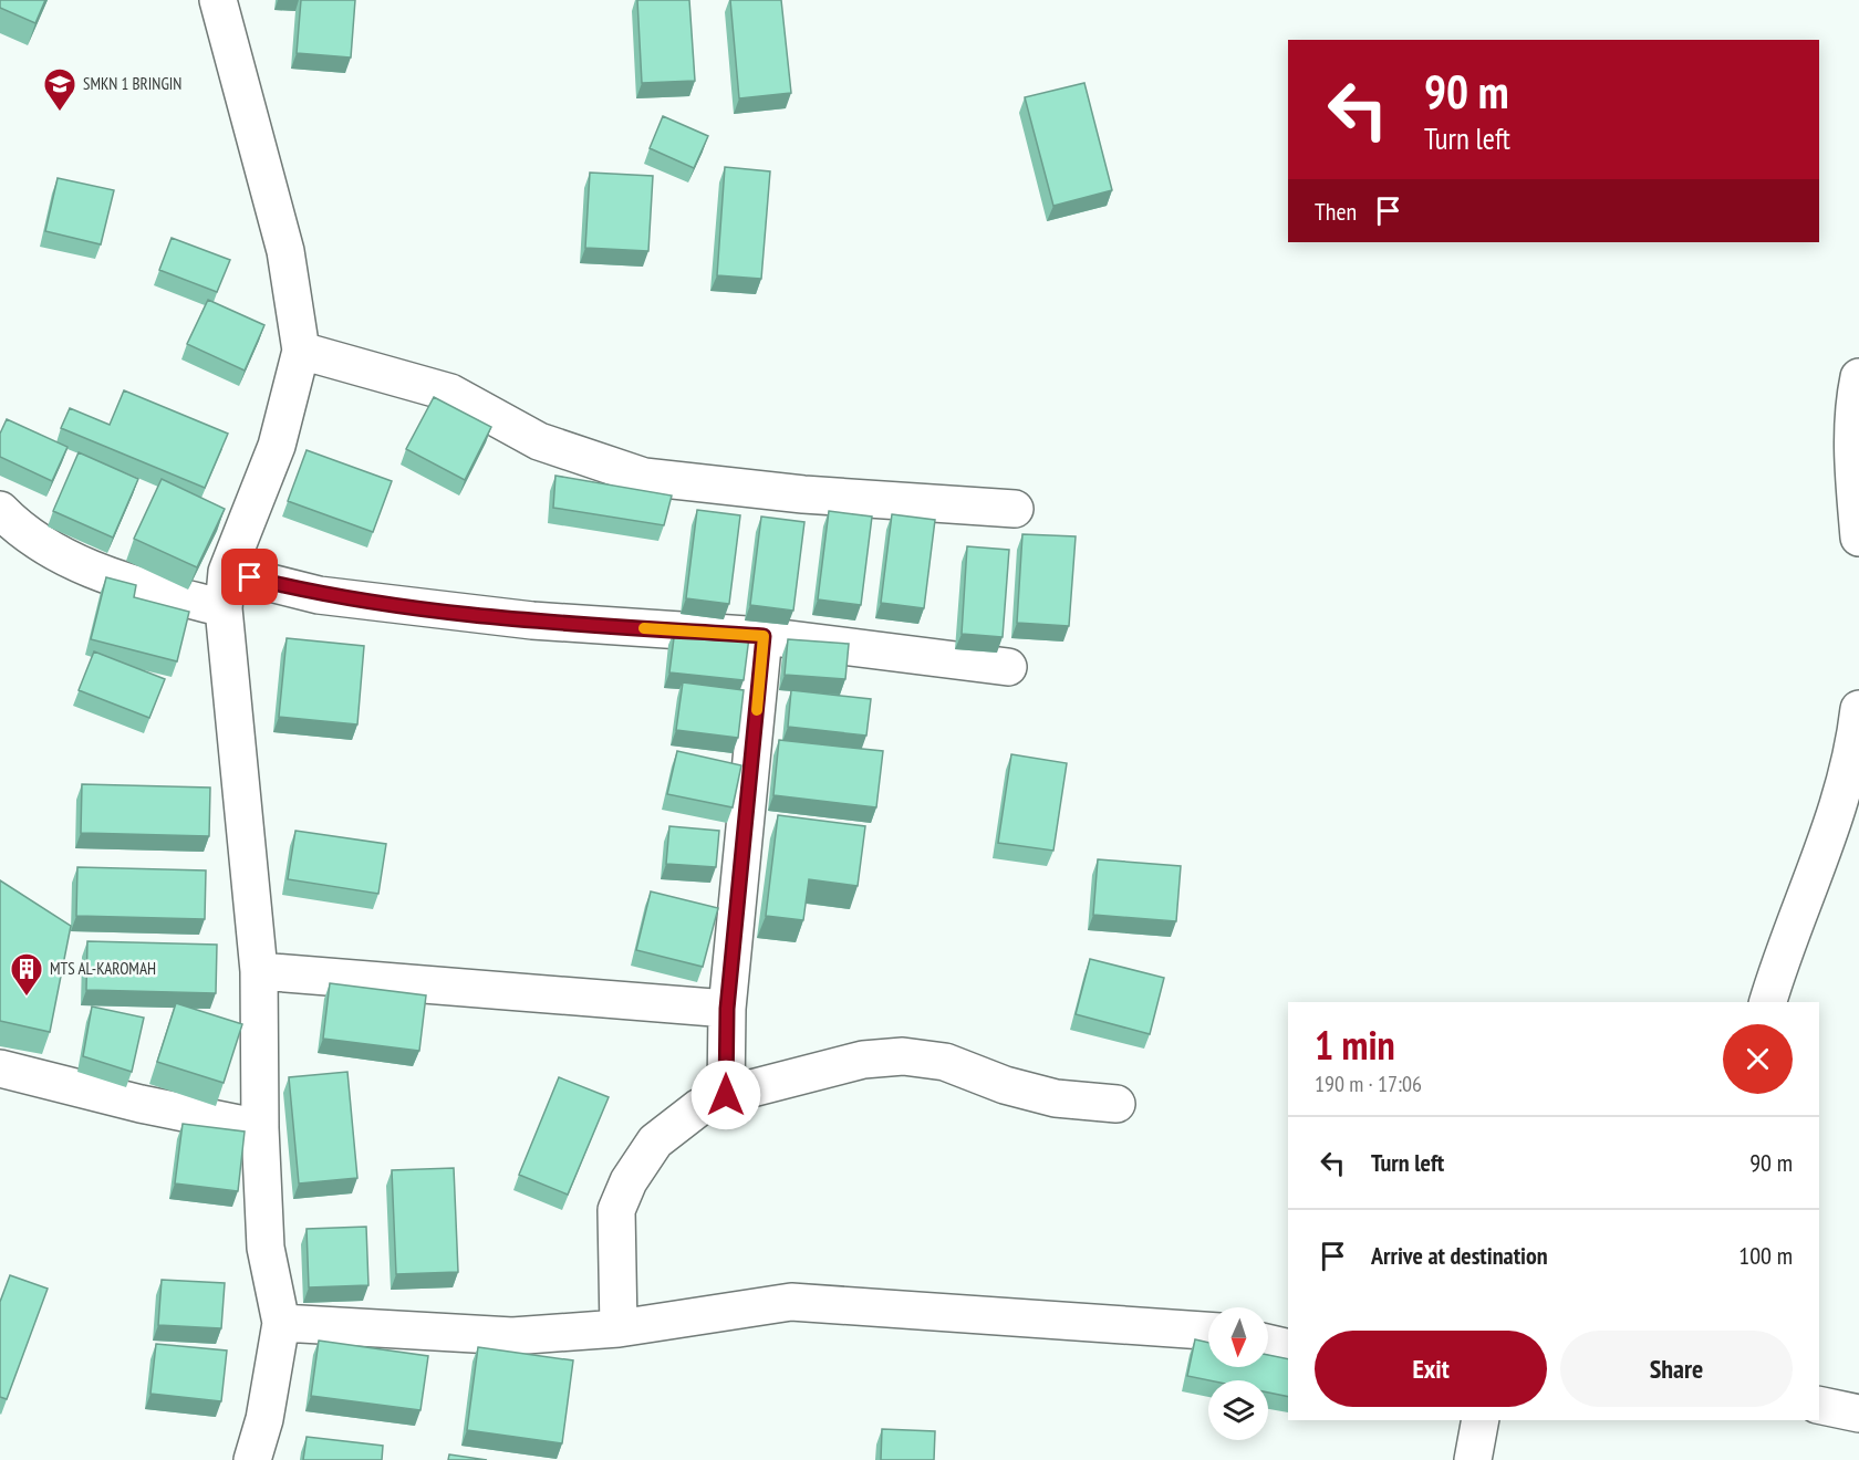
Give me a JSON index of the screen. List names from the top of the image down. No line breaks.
{"places":{"school or university":["SMKN 1 BRINGIN"],"building":["MTS AL-KAROMAH"]},"north":"bottom","page":{"turn":["90 m","Turn left"],"then":"Then","heading":["1 min","190 m · 17:06"],"list":[{"name":"Turn left","value":"90 m"},{"name":"Arrive at destination","value":"100 m"}],"buttons":["Exit","Share"]}}
